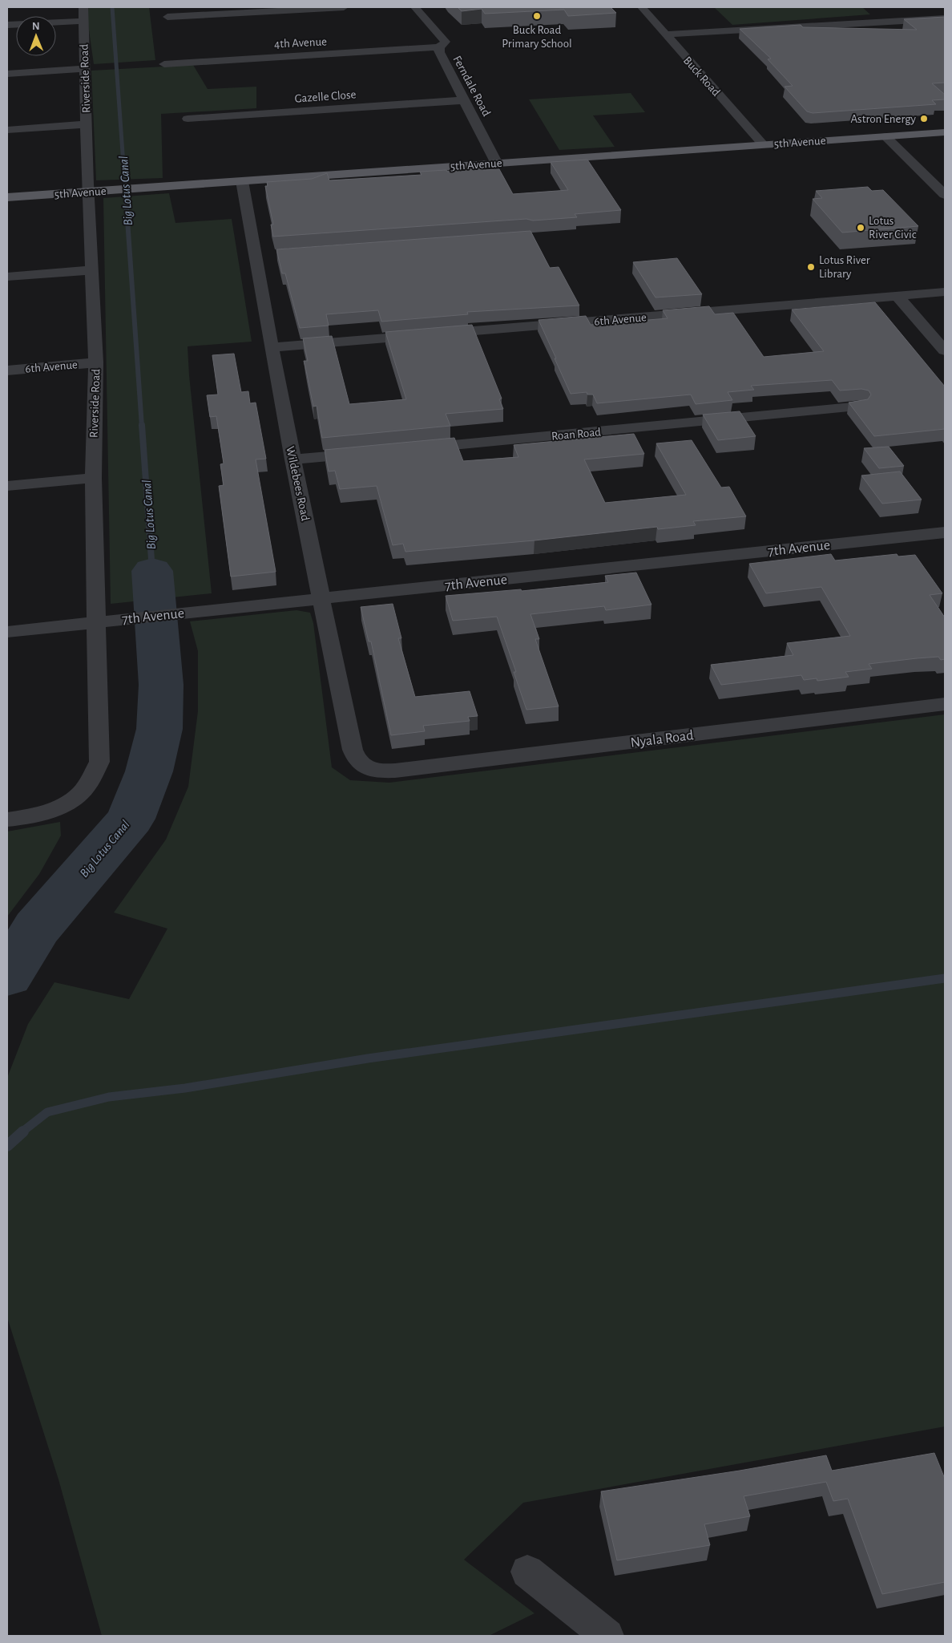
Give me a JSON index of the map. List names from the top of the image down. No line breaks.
{"streets":{"main road":["5th Avenue"],"street":["4th Avenue","Buck Road","Riverside Road","Ferndale Road","Gazelle Close","6th Avenue","Roan Road","Wildebees Road","7th Avenue","Nyala Road"]},"crossings":[["4th Avenue","Ferndale Road"],["Buck Road","5th Avenue"],["Riverside Road","5th Avenue"],["Riverside Road","6th Avenue"],["Riverside Road","7th Avenue"],["Ferndale Road","Gazelle Close"],["Ferndale Road","5th Avenue"],["5th Avenue","Wildebees Road"],["6th Avenue","Wildebees Road"],["Wildebees Road","7th Avenue"],["Wildebees Road","Nyala Road"]],"water":["Big Lotus Canal"],"places":["Buck Road Primary School","Astron Energy","Lotus River Civic","Lotus River Library"],"north":"top"}
